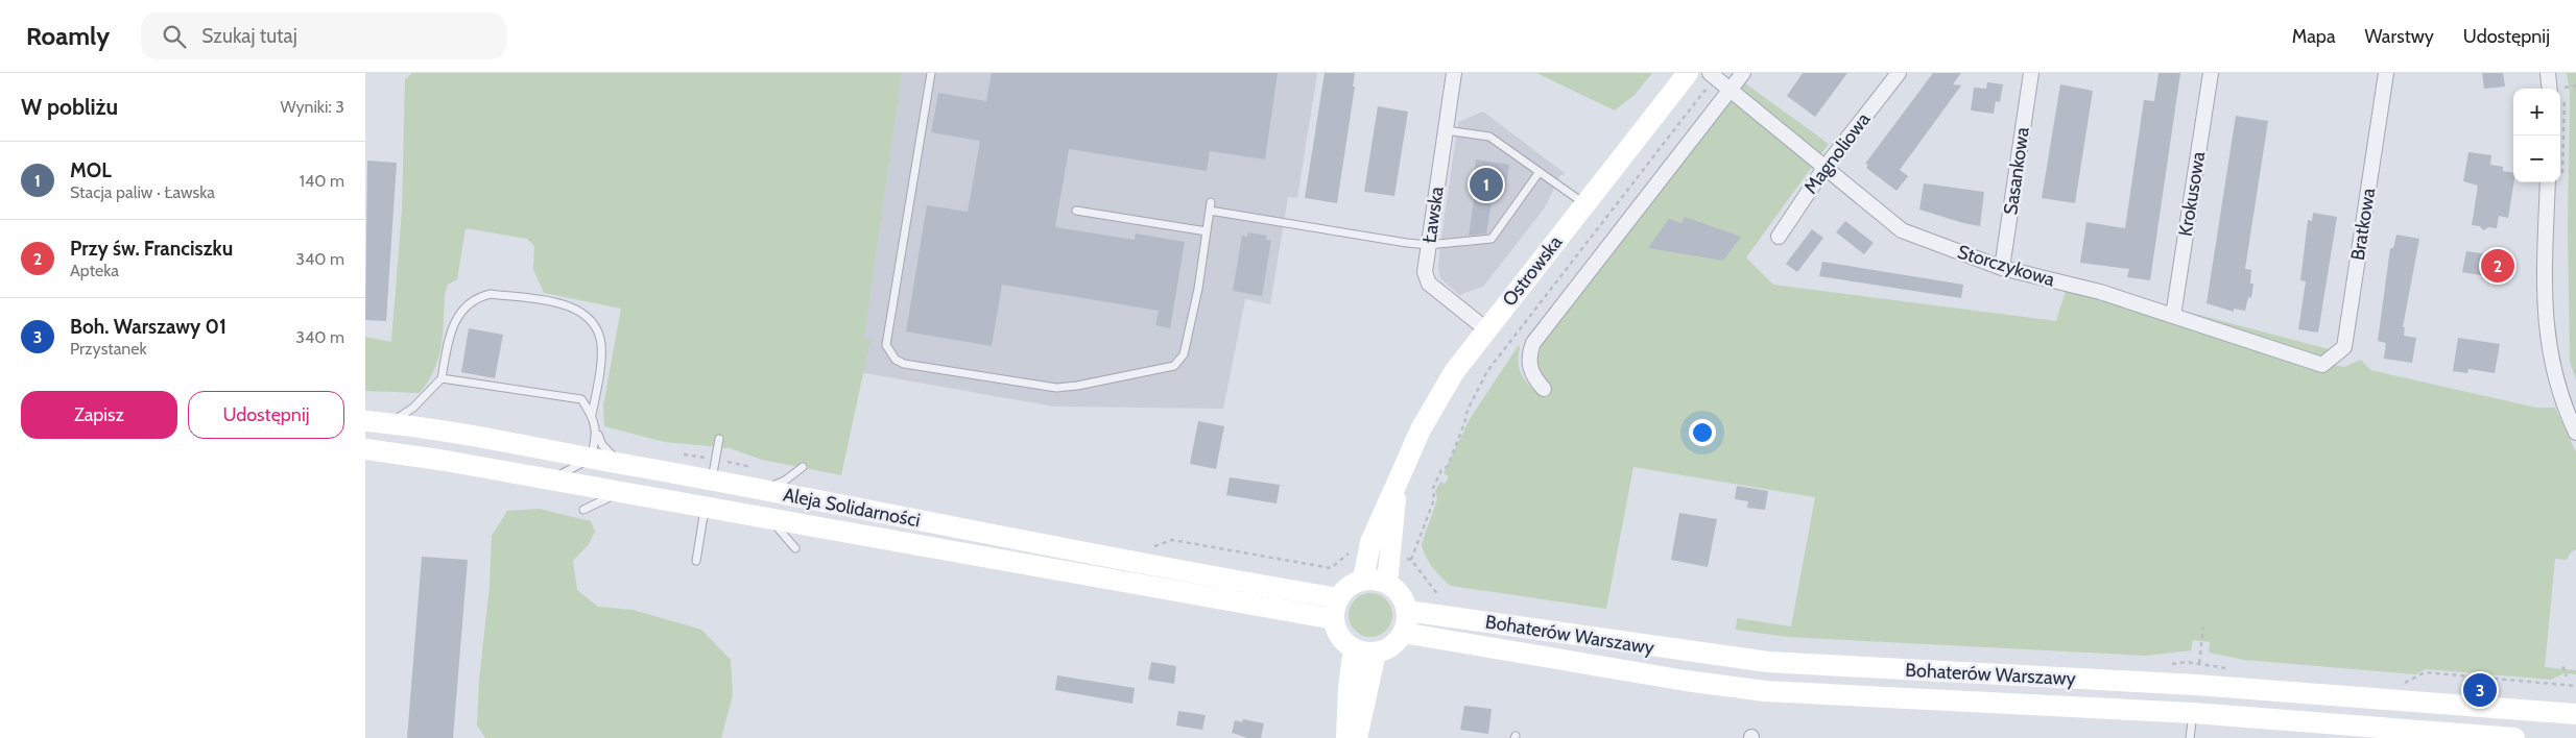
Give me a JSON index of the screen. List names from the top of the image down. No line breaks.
{"streets":{"main road":["Ostrowska","Aleja Solidarności","Bohaterów Warszawy"],"street":["Magnoliowa","Sasankowa","Krokusowa","Ławska","Bratkowa","Storczykowa"]},"crossings":[["Magnoliowa","Storczykowa"],["Sasankowa","Storczykowa"],["Krokusowa","Storczykowa"],["Ławska","Ostrowska"],["Bratkowa","Storczykowa"],["Ostrowska","Aleja Solidarności"],["Ostrowska","Bohaterów Warszawy"],["Aleja Solidarności","Bohaterów Warszawy"]],"page":{"header":"Roamly","search":"Szukaj tutaj","nav":["Mapa","Warstwy","Udostępnij"],"heading":["W pobliżu","Wyniki: 3"],"map_buttons":["+","−"],"list":[{"mark":"1","name":"MOL","note":"Stacja paliw · Ławska","value":"140 m"},{"mark":"2","name":"Przy św. Franciszku","note":"Apteka","value":"340 m"},{"mark":"3","name":"Boh. Warszawy 01","note":"Przystanek","value":"340 m"}],"pins":["1","2","3"],"buttons":["Zapisz","Udostępnij"]}}
